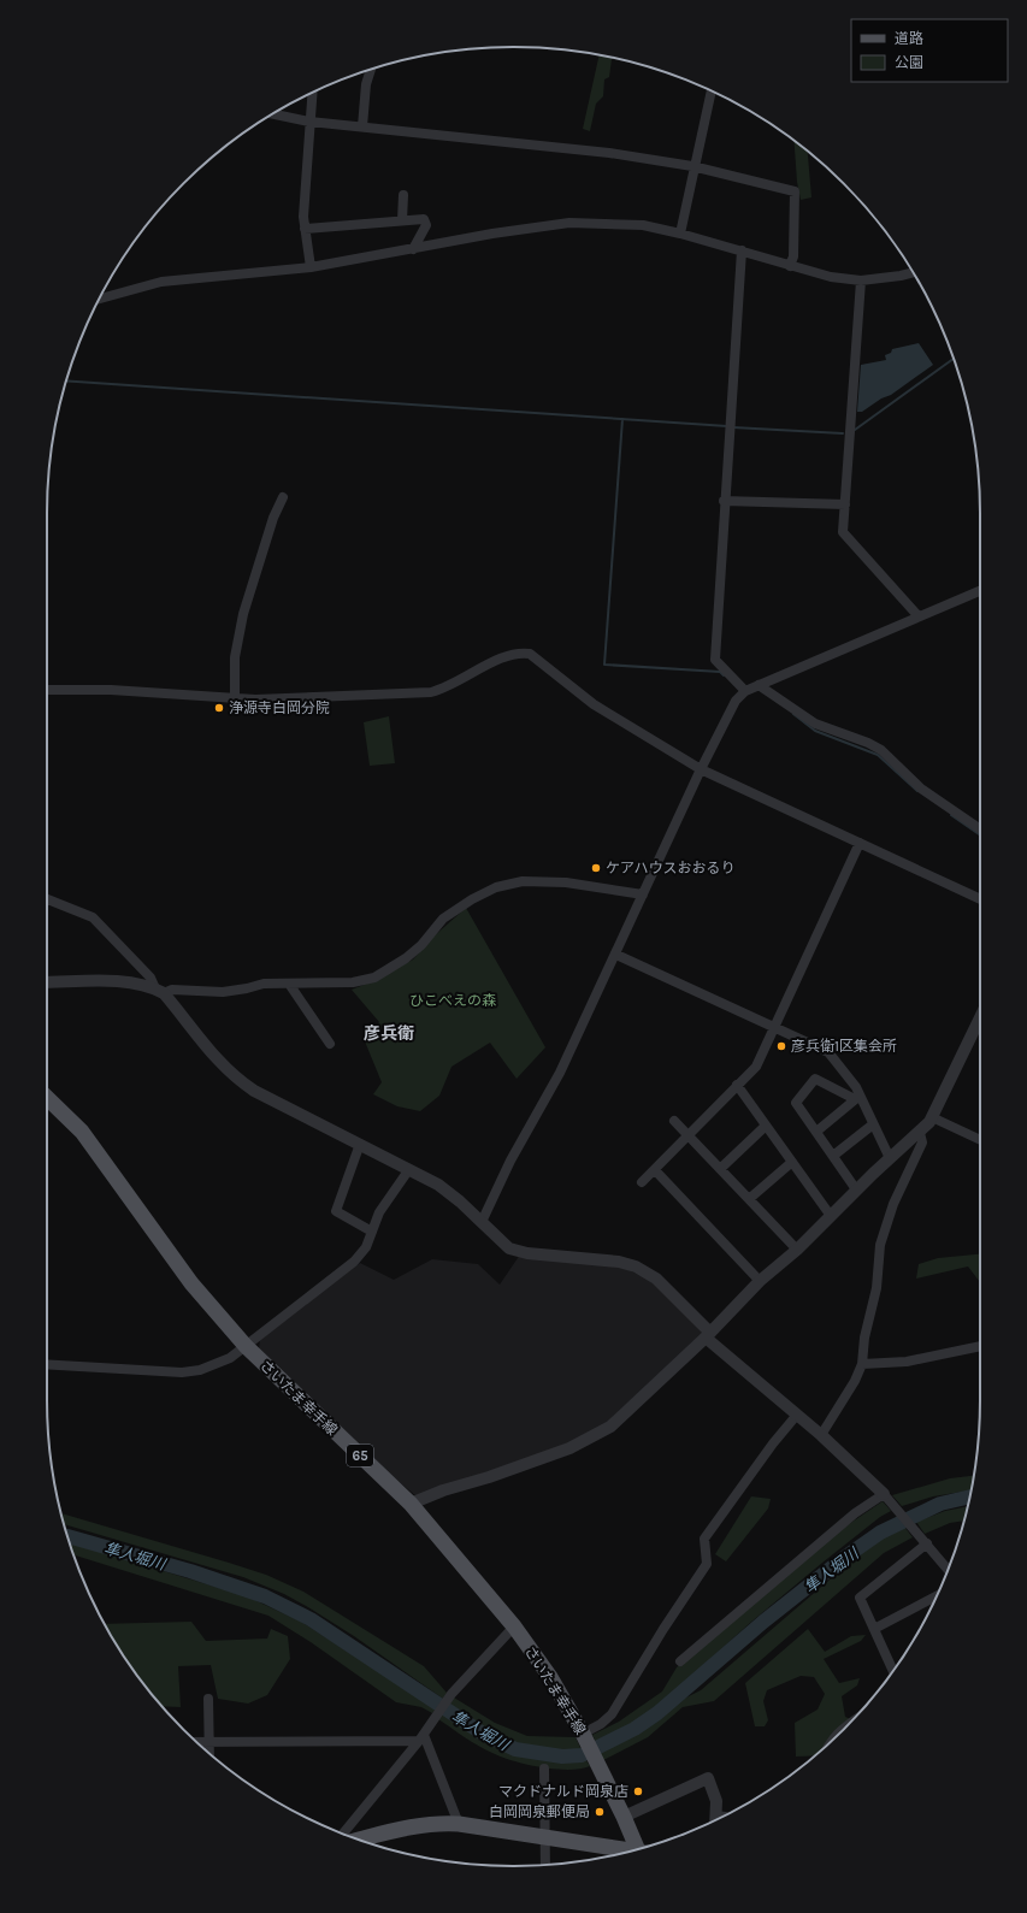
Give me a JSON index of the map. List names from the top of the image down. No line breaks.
{"streets":{"main road":["さいたま幸手線","65"]},"districts":["彦兵衛"],"water":["隼人堀川"],"parks":["ひこべえの森"],"places":["浄源寺白岡分院","ケアハウスおおるり","彦兵衛1区集会所","マクドナルド岡泉店","白岡岡泉郵便局"],"legend":["道路","公園"]}
